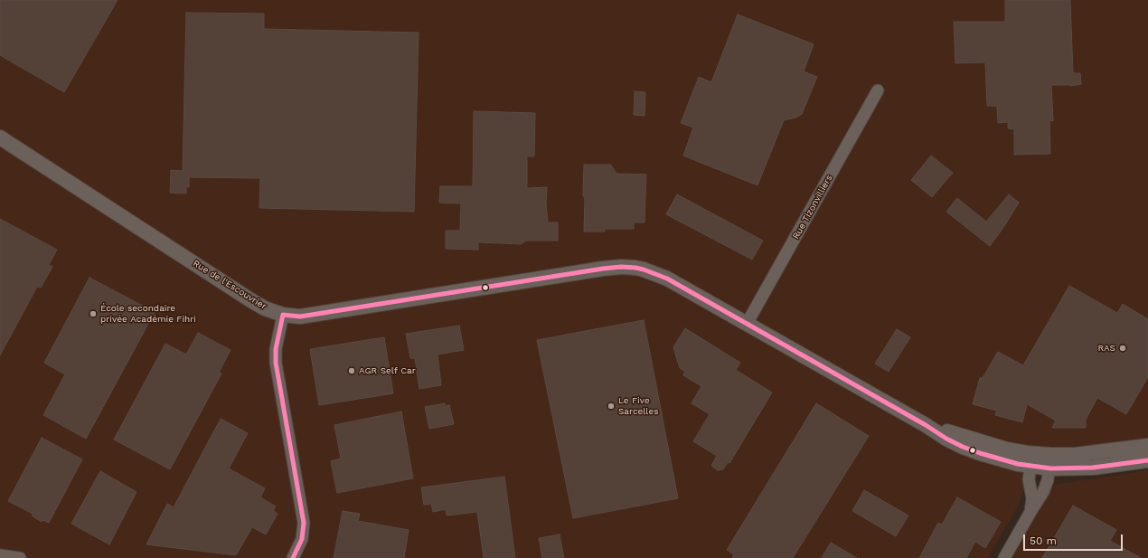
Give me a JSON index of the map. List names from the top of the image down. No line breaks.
{"streets":{"street":["Rue Tizonvilliers","Rue de l'Escouvrier"]},"crossings":[["Rue Tizonvilliers","Rue de l'Escouvrier"]],"places":["École secondaire privée Académie Fihri","RAS","AGR Self Car","Le Five Sarcelles"],"scale_bar":"50 m"}
